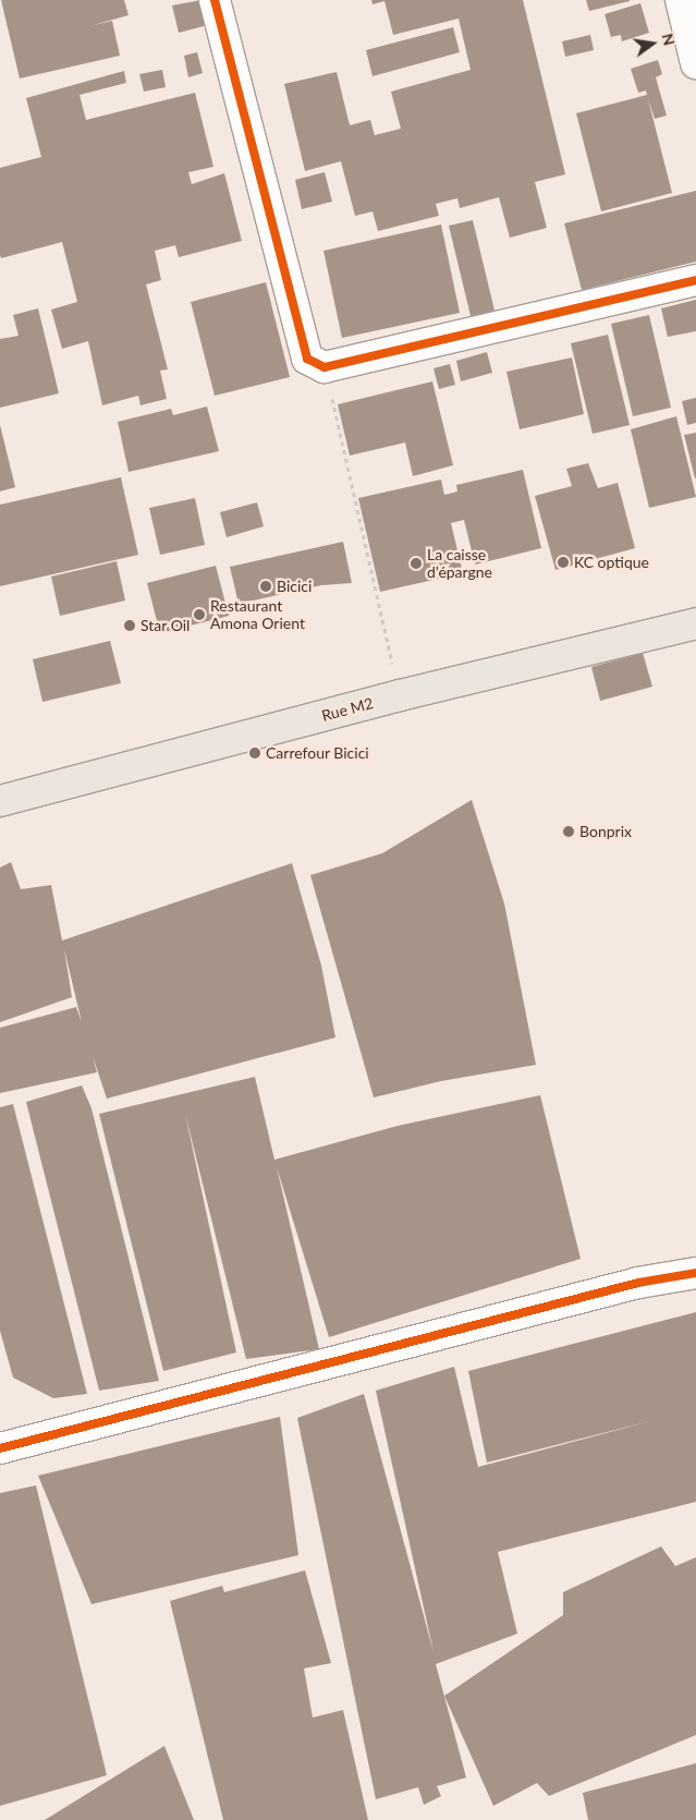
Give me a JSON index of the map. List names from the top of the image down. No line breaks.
{"streets":{"main road":["Rue M2"]},"places":["KC optique","La caisse d’épargne","Bicici","Restaurant Amona Orient","Star Oil","Carrefour Bicici","Bonprix"],"north":"right"}
